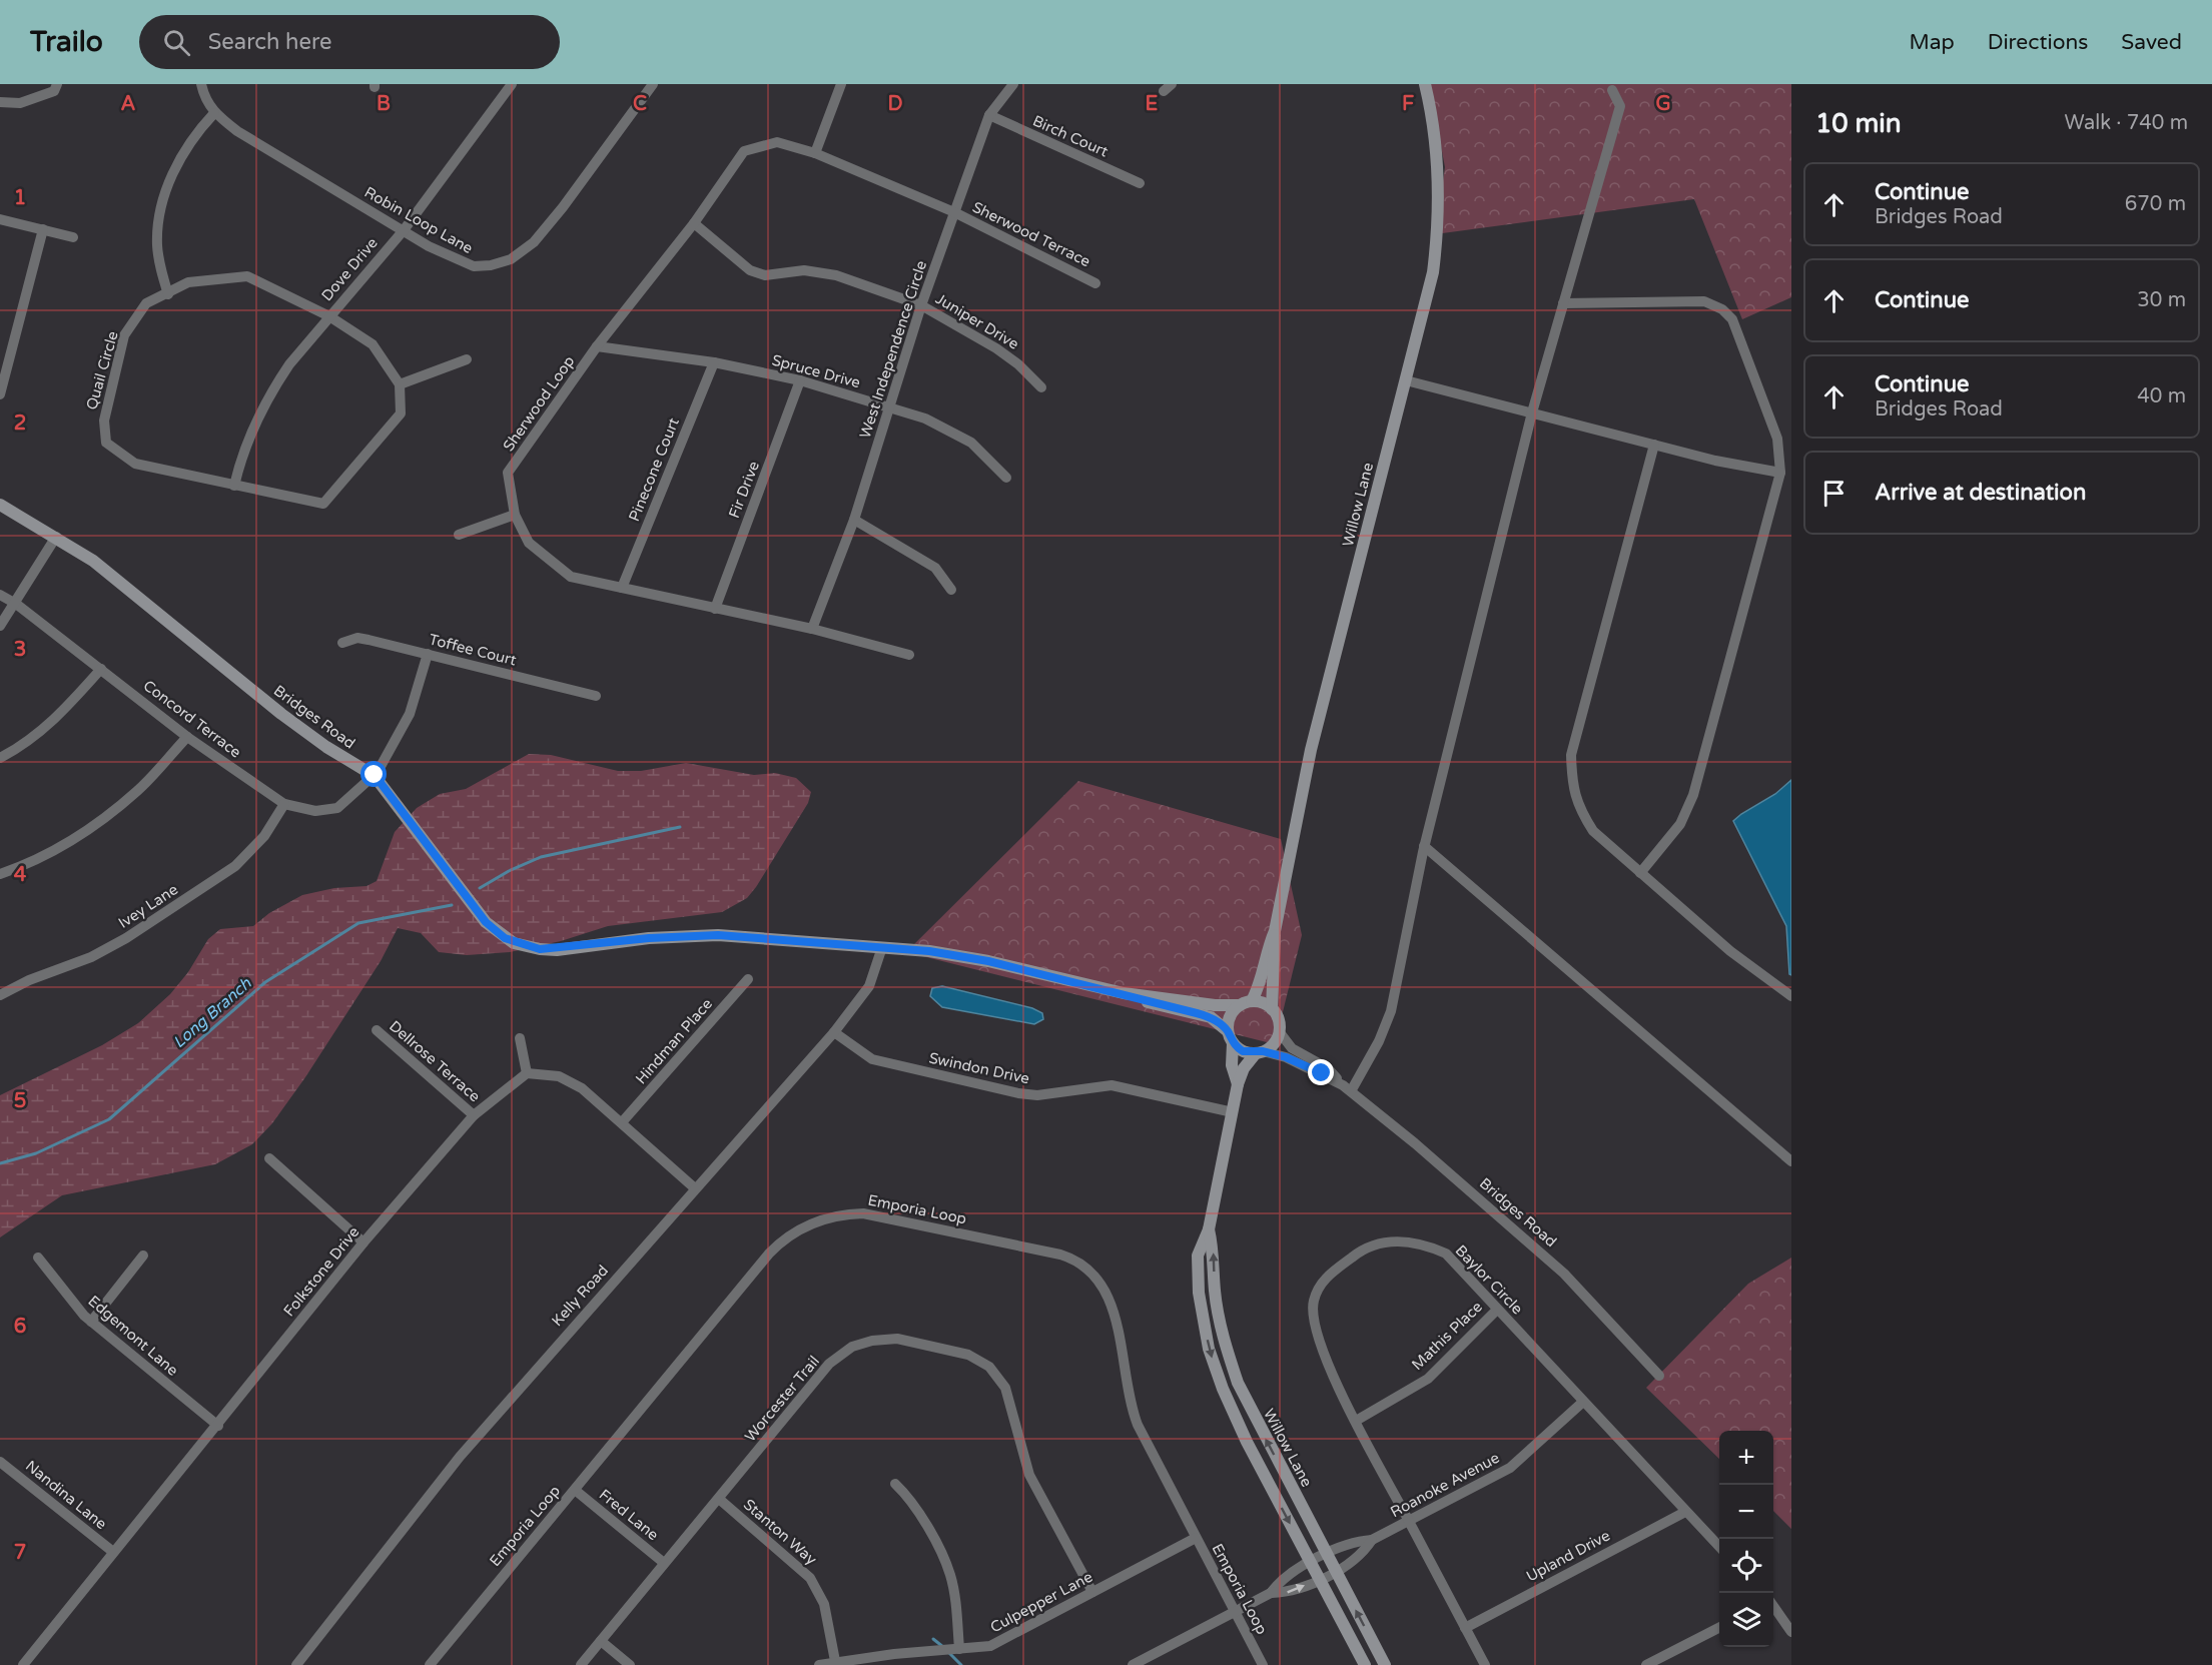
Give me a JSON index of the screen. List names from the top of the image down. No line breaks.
{"streets":{"street":["Birch Court","Robin Loop Lane","Sherwood Terrace","Dove Drive","Juniper Drive","West Independence Circle","Quail Circle","Spruce Drive","Sherwood Loop","Pinecone Court","Fir Drive","Willow Lane","Toffee Court","Bridges Road","Concord Terrace","Ivey Lane","Hindman Place","Dellrose Terrace","Swindon Drive","Emporia Loop","Folkstone Drive","Baylor Circle","Kelly Road","Edgemont Lane","Mathis Place","Worcester Trail","Roanoke Avenue","Nandina Lane","Fred Lane","Stanton Way","Upland Drive","Culpepper Lane"]},"crossings":[["Birch Court","West Independence Circle"],["Robin Loop Lane","Dove Drive"],["Sherwood Terrace","West Independence Circle"],["Sherwood Terrace","Sherwood Loop"],["Dove Drive","Quail Circle"],["Juniper Drive","West Independence Circle"],["Juniper Drive","Sherwood Loop"],["West Independence Circle","Spruce Drive"],["West Independence Circle","Sherwood Loop"],["Spruce Drive","Sherwood Loop"],["Spruce Drive","Pinecone Court"],["Spruce Drive","Fir Drive"],["Sherwood Loop","Pinecone Court"],["Sherwood Loop","Fir Drive"],["Willow Lane","Bridges Road"],["Willow Lane","Swindon Drive"],["Toffee Court","Concord Terrace"],["Bridges Road","Concord Terrace"],["Bridges Road","Kelly Road"],["Concord Terrace","Ivey Lane"],["Dellrose Terrace","Folkstone Drive"],["Swindon Drive","Kelly Road"],["Emporia Loop","Fred Lane"],["Emporia Loop","Culpepper Lane"],["Folkstone Drive","Edgemont Lane"],["Folkstone Drive","Nandina Lane"],["Baylor Circle","Mathis Place"],["Baylor Circle","Roanoke Avenue"],["Baylor Circle","Upland Drive"],["Worcester Trail","Fred Lane"],["Worcester Trail","Stanton Way"],["Worcester Trail","Culpepper Lane"],["Stanton Way","Culpepper Lane"]],"water":["Long Branch"],"page":{"header":"Trailo","search":"Search here","nav":["Map","Directions","Saved"],"heading":["10 min","Walk · 740 m"],"list":[["Continue","Bridges Road","670 m"],["Continue","30 m"],["Continue","Bridges Road","40 m"],"Arrive at destination"],"map_buttons":["+","−"]},"grid":{"columns":["A","B","C","D","E","F","G"],"rows":["1","2","3","4","5","6","7"]}}
